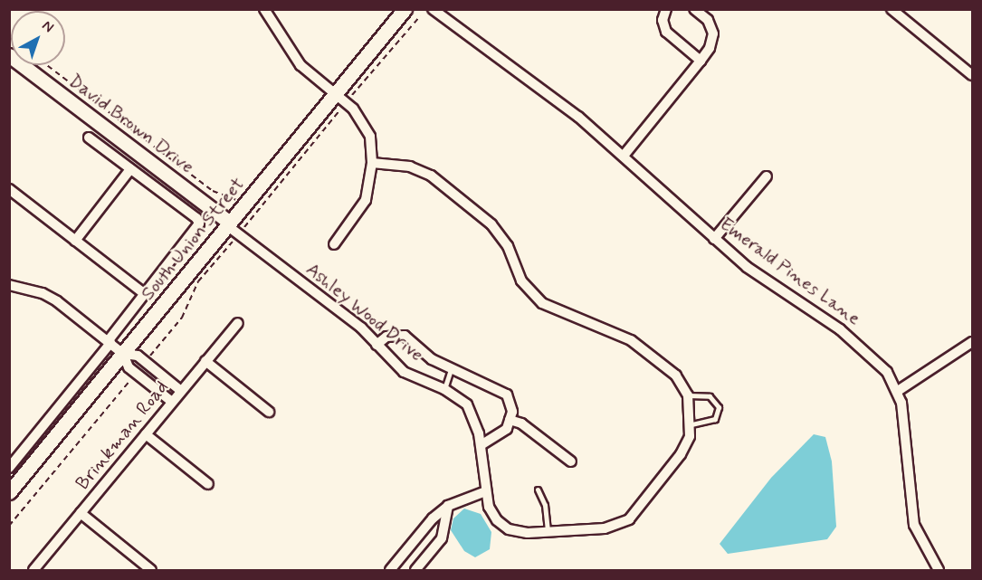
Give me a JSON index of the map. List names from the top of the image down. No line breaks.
{"streets":{"street":["David Brown Drive","South Union Street","Emerald Pines Lane","Ashley Wood Drive","Brinkman Road"]},"crossings":[["David Brown Drive","South Union Street"],["David Brown Drive","Ashley Wood Drive"],["South Union Street","Ashley Wood Drive"]],"north":"top right"}
